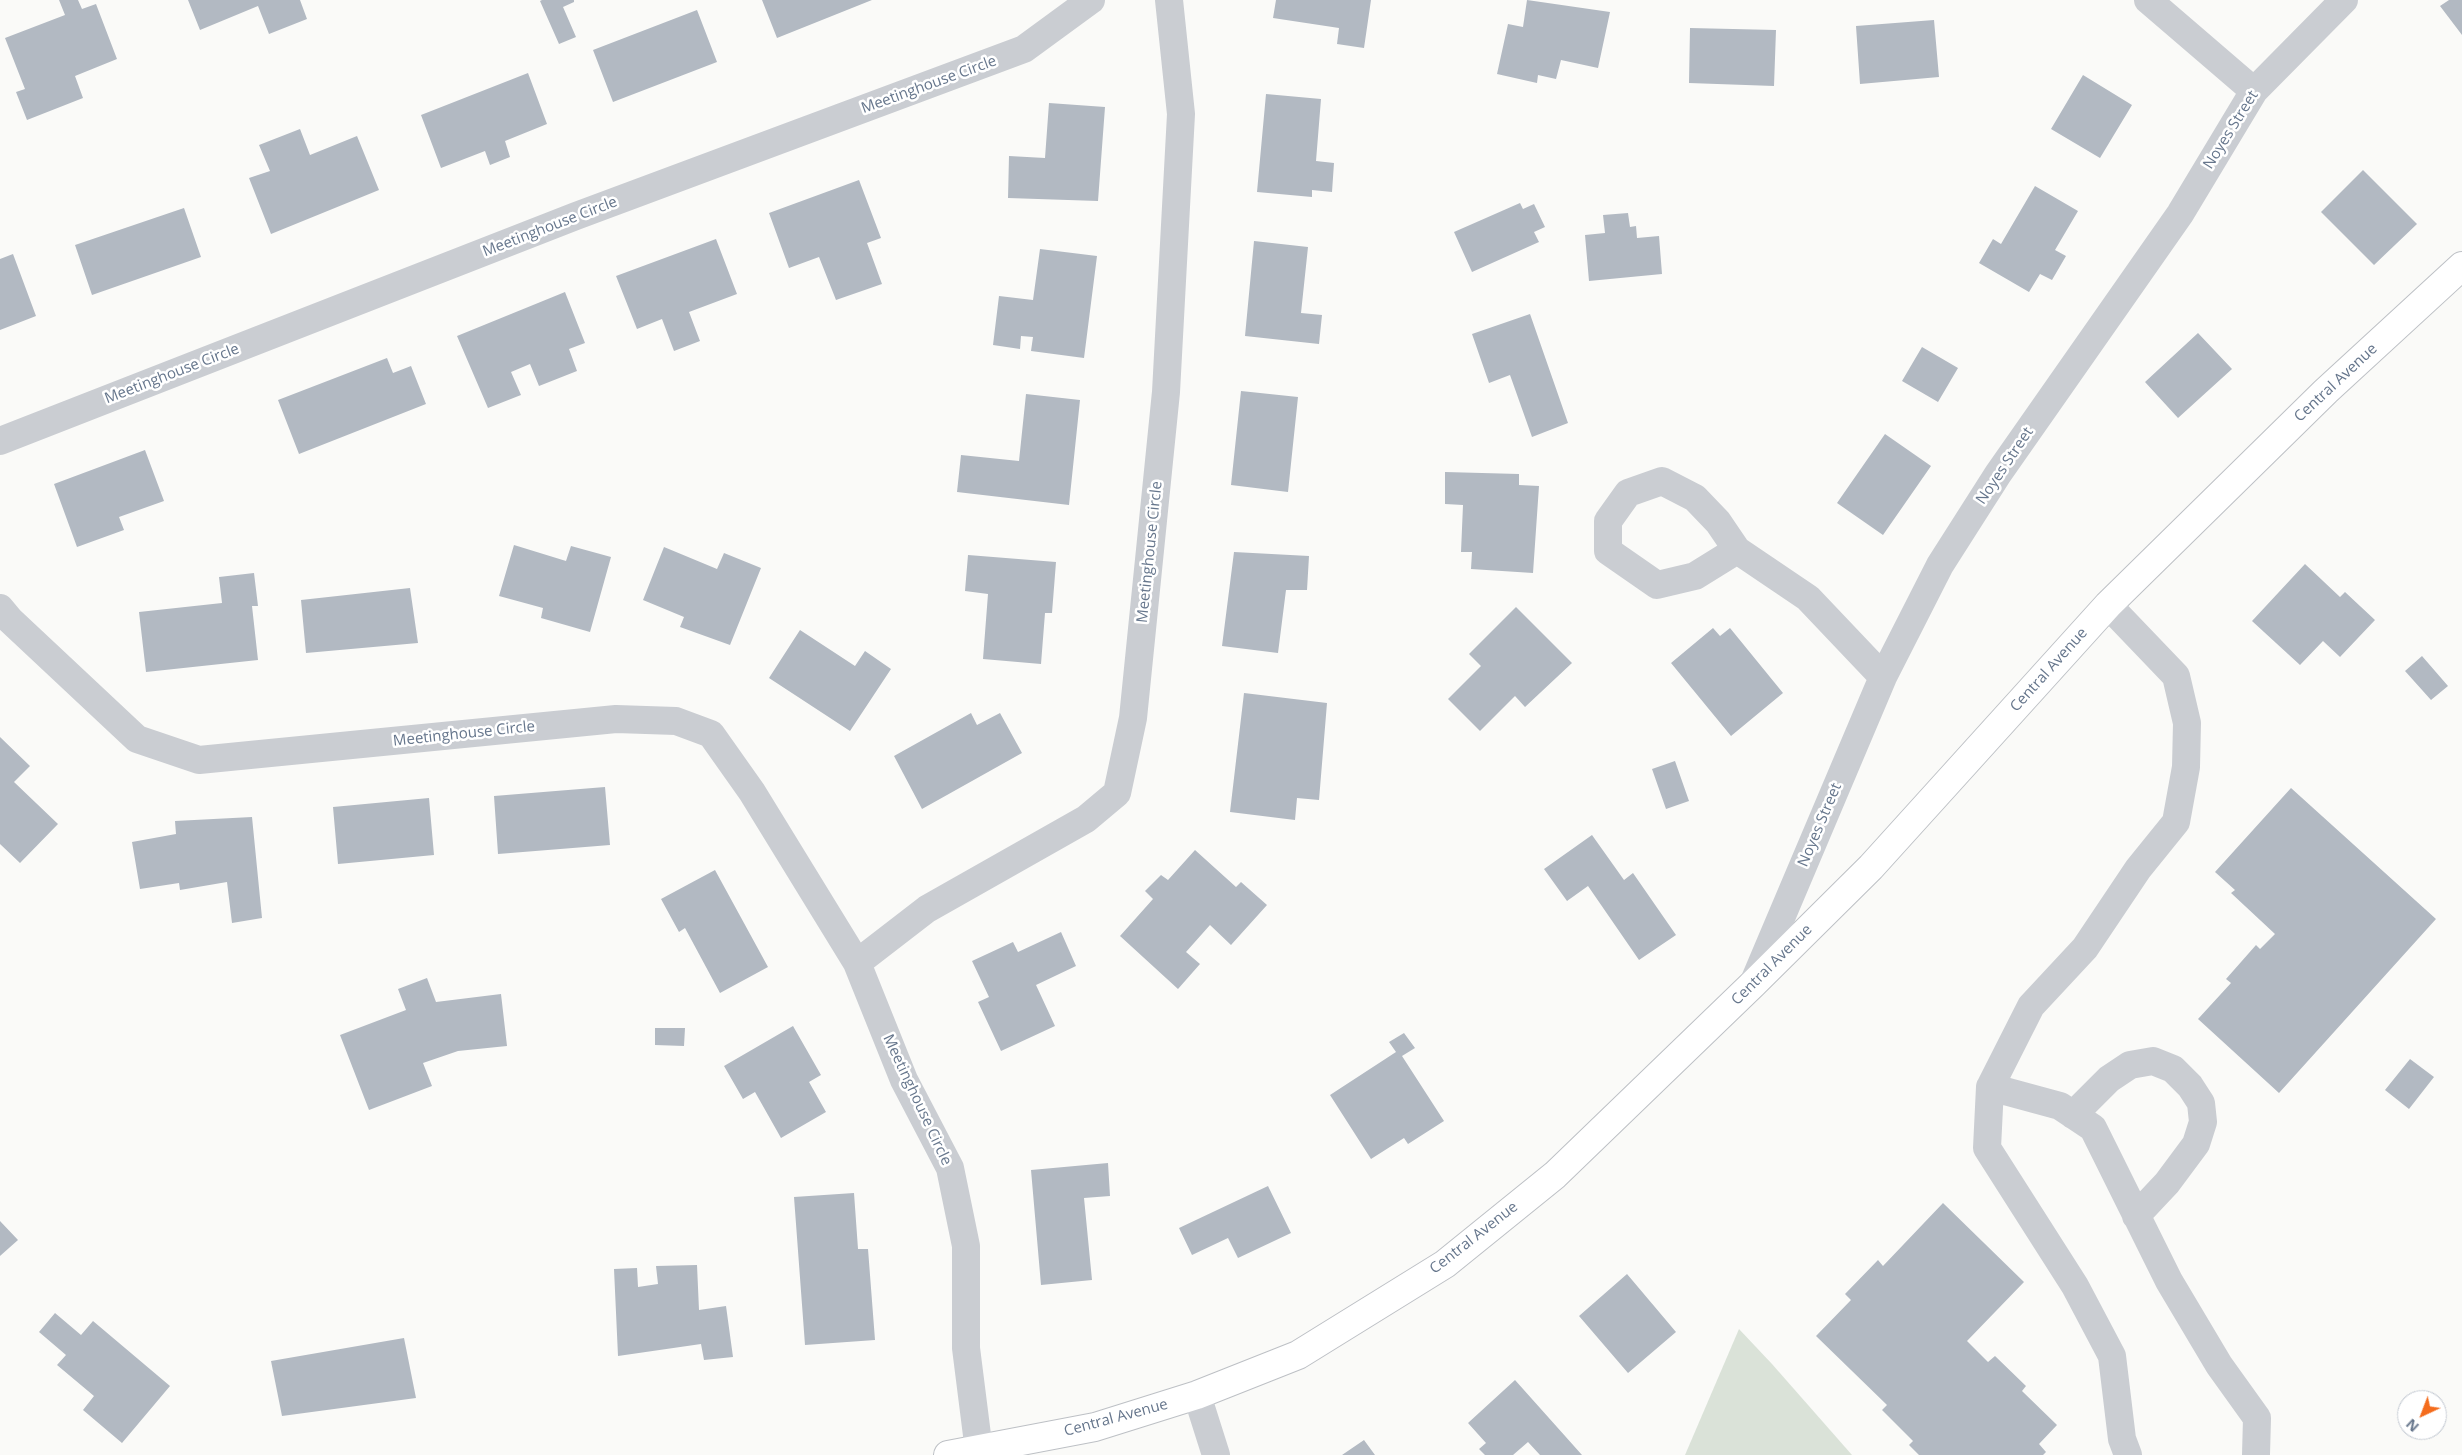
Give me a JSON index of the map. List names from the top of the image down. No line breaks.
{"streets":{"main road":["Central Avenue"],"street":["Meetinghouse Circle","Noyes Street"]},"crossings":[["Meetinghouse Circle","Central Avenue"],["Noyes Street","Central Avenue"]],"north":"bottom left"}
